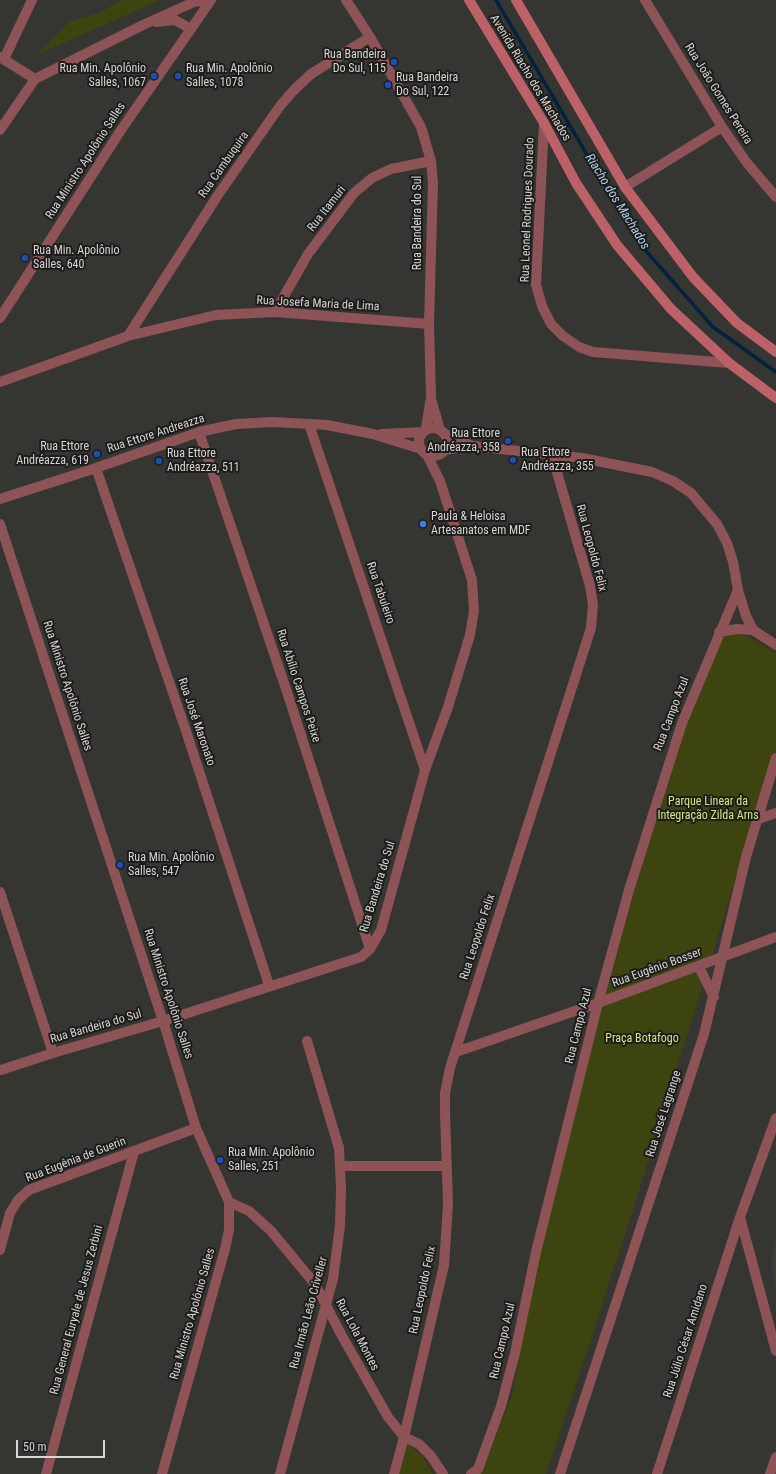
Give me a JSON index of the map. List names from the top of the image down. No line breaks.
{"streets":{"street":["Avenida Riacho dos Machados","Rua João Gomes Pereira","Rua Ministro Apolônio Salles","Rua Cambuquira","Rua Itamuri","Rua Leonel Rodrigues Dourado","Rua Bandeira do Sul","Rua Josefa Maria de Lima","Rua Ettore Andreazza","Rua Leopoldo Felix","Rua Tabuleiro","Rua Abílio Campos Peixe","Rua Campo Azul","Rua José Maronato","Rua Eugênio Bosser","Rua José Lagrange","Rua Eugênia de Guerin","Rua General Euryale de Jesus Zerbini","Rua Irmão Leão Criveller","Rua Lola Montes","Rua Júlio César Amidano"]},"crossings":[["Avenida Riacho dos Machados","Rua Leonel Rodrigues Dourado"],["Rua Ministro Apolônio Salles","Rua Bandeira do Sul"],["Rua Ministro Apolônio Salles","Rua Eugênia de Guerin"],["Rua Ministro Apolônio Salles","Rua Lola Montes"],["Rua Cambuquira","Rua Bandeira do Sul"],["Rua Cambuquira","Rua Josefa Maria de Lima"],["Rua Itamuri","Rua Bandeira do Sul"],["Rua Itamuri","Rua Josefa Maria de Lima"],["Rua Bandeira do Sul","Rua Josefa Maria de Lima"],["Rua Bandeira do Sul","Rua Ettore Andreazza"],["Rua Bandeira do Sul","Rua Tabuleiro"],["Rua Bandeira do Sul","Rua Abílio Campos Peixe"],["Rua Bandeira do Sul","Rua José Maronato"],["Rua Ettore Andreazza","Rua Tabuleiro"],["Rua Ettore Andreazza","Rua Abílio Campos Peixe"],["Rua Ettore Andreazza","Rua José Maronato"],["Rua Leopoldo Felix","Rua Eugênio Bosser"],["Rua Leopoldo Felix","Rua Lola Montes"],["Rua Campo Azul","Rua Eugênio Bosser"],["Rua Eugênio Bosser","Rua José Lagrange"],["Rua Eugênia de Guerin","Rua General Euryale de Jesus Zerbini"],["Rua Irmão Leão Criveller","Rua Lola Montes"]],"water":["Riacho dos Machados"],"parks":["Parque Linear da Integração Zilda Arns","Praça Botafogo"],"places":["Rua Bandeira Do Sul, 115","Rua Min. Apolônio Salles, 1067","Rua Min. Apolônio Salles, 1078","Rua Bandeira Do Sul, 122","Rua Min. Apolônio Salles, 640","Rua Ettore Andréazza, 358","Rua Ettore Andréazza, 619","Rua Ettore Andréazza, 355","Rua Ettore Andréazza, 511","Paula & Heloisa Artesanatos em MDF","Rua Min. Apolônio Salles, 547","Rua Min. Apolônio Salles, 251"],"scale_bar":"50 m"}
